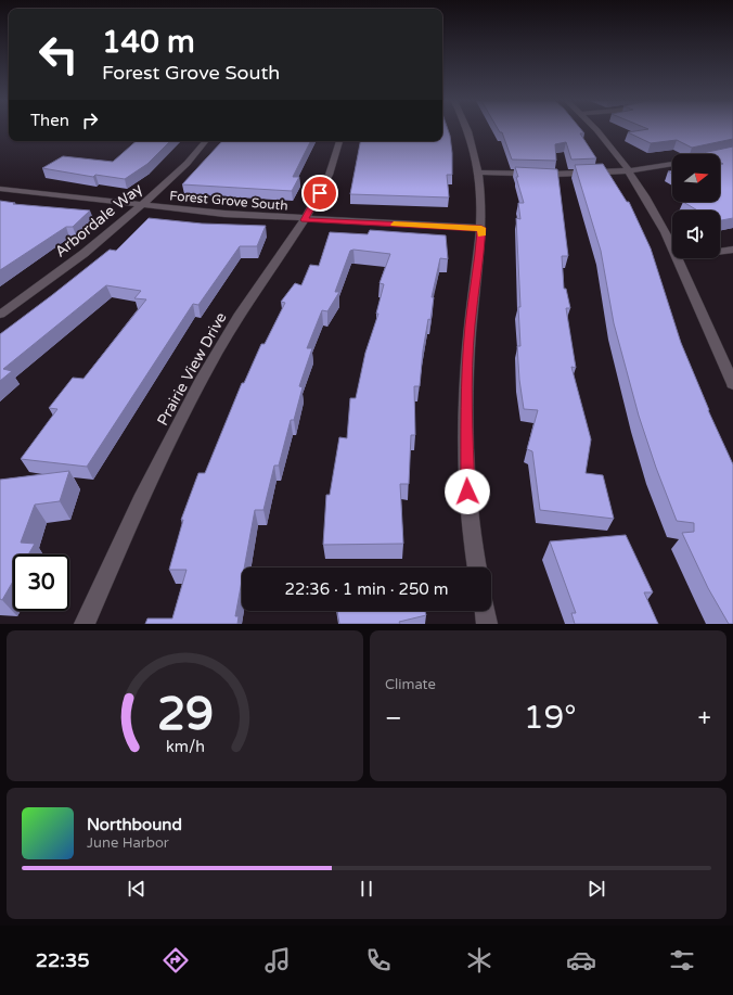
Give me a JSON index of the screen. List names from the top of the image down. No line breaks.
{"streets":{"street":["Forest Grove South","Arbordale Way","Prairie View Drive"]},"crossings":[["Forest Grove South","Arbordale Way"],["Forest Grove South","Prairie View Drive"]],"north":"right","page":{"turn":["140 m","Forest Grove South"],"then":"Then","limit":"30","trip":"22:36 · 1 min · 250 m","tile":"Climate","heat":["−","19°","+"],"song":["Northbound","June Harbor"],"tabs":"22:35","gauge":["29","km/h"]}}
